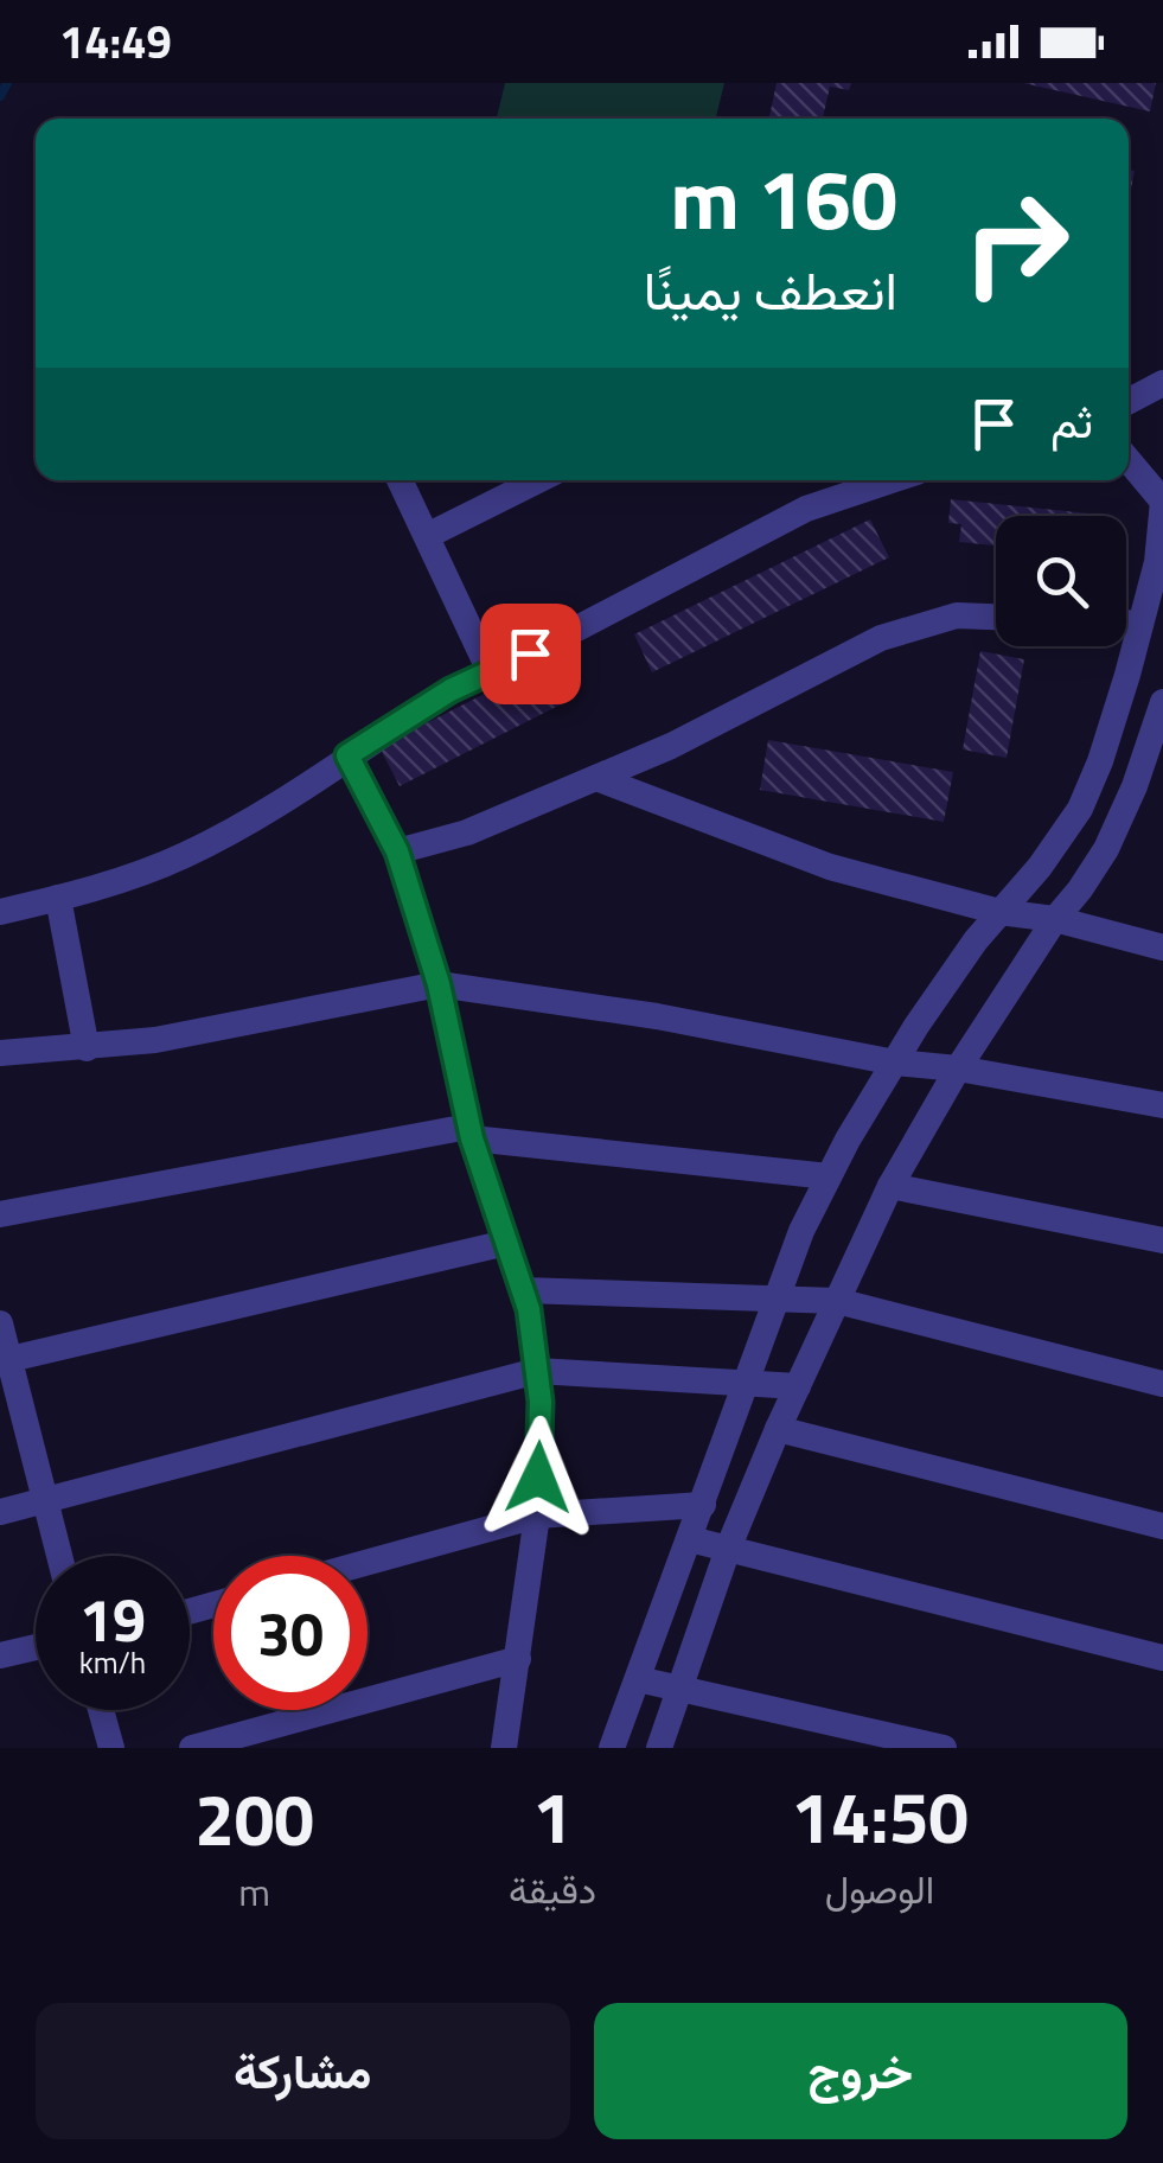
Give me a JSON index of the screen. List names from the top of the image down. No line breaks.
{"page":{"status":"14:49","turn":["160 m","انعطف يمينًا"],"then":"ثم","speed":"19 km/h","limit":"30","eta":["14:50","الوصول","1","دقيقة","200","m"],"buttons":["خروج","مشاركة"]}}
